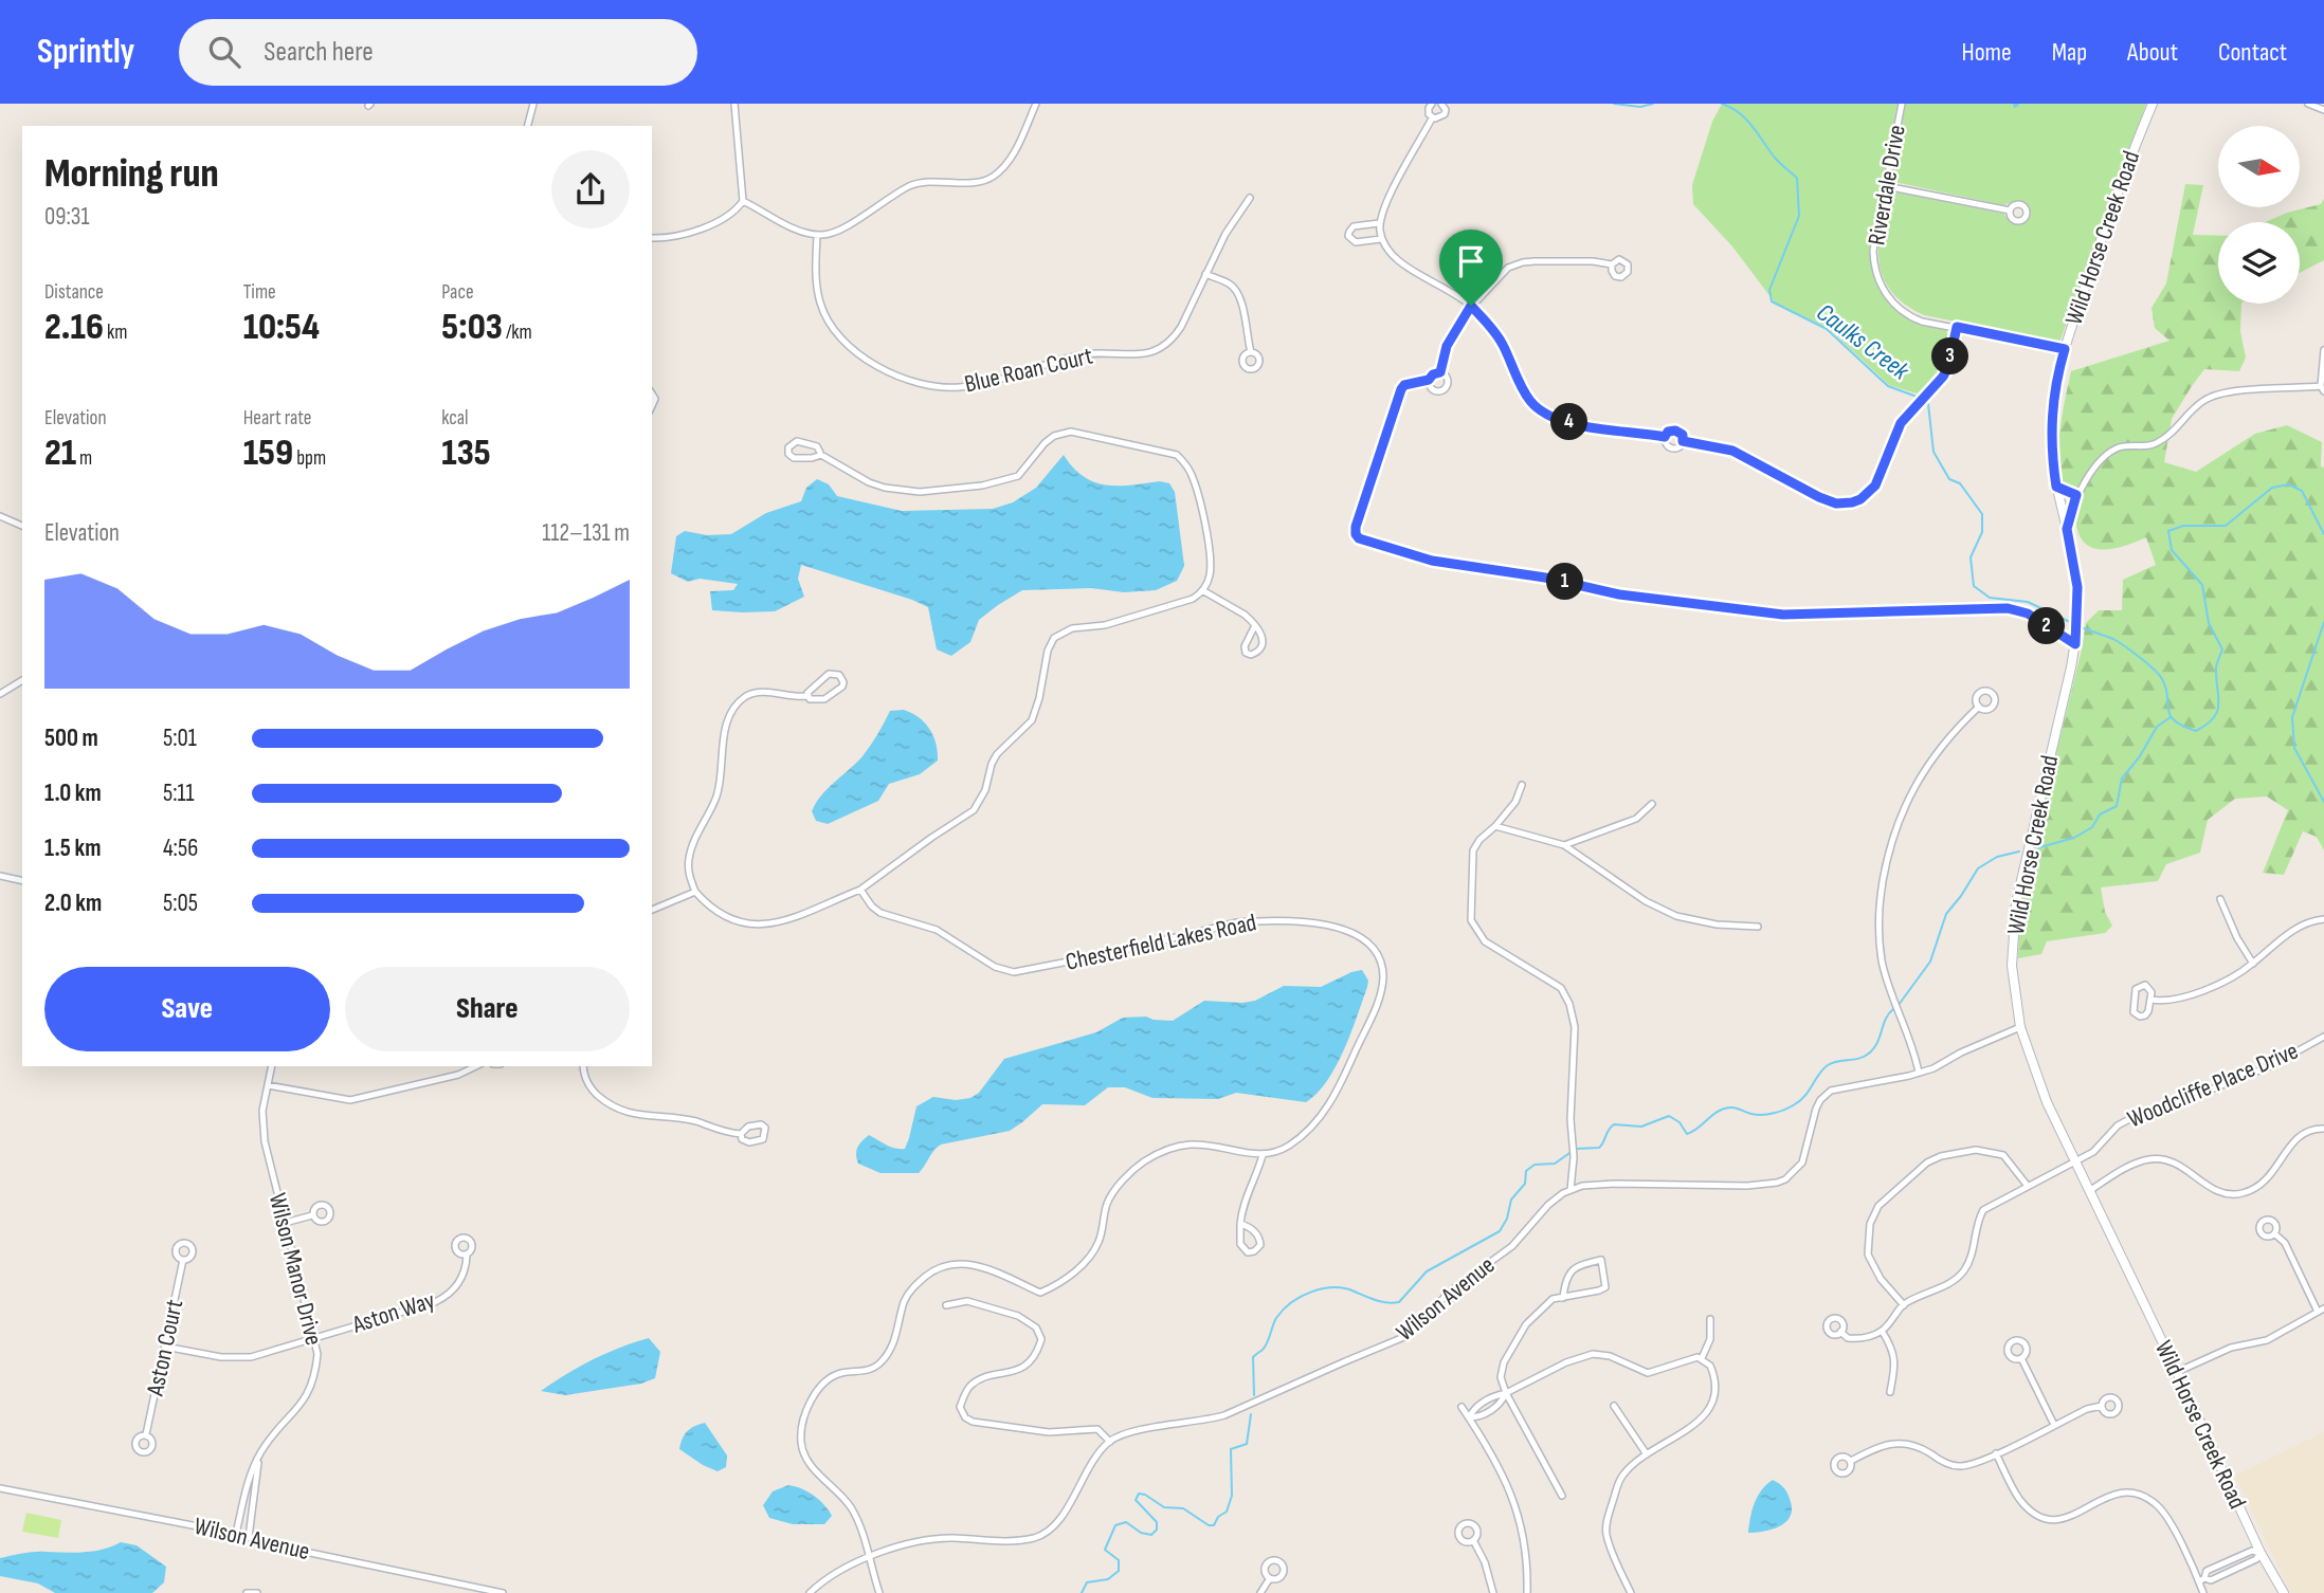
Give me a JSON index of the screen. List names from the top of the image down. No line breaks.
{"streets":{"main road":["Wild Horse Creek Road"],"street":["Riverdale Drive","Blue Roan Court","Chesterfield Lakes Road","Woodcliffe Place Drive","Wilson Manor Drive","Wilson Avenue","Aston Way","Aston Court"]},"crossings":[["Riverdale Drive","Wild Horse Creek Road"],["Wild Horse Creek Road","Woodcliffe Place Drive"],["Wild Horse Creek Road","Wilson Avenue"],["Wilson Manor Drive","Wilson Avenue"],["Wilson Manor Drive","Aston Way"],["Aston Way","Aston Court"]],"water":["Caulks Creek"],"north":"right","page":{"header":"Sprintly","search":"Search here","nav":["Home","Map","About","Contact"],"heading":["Morning run","09:31"],"stats":[["Distance","2.16 km"],["Time","10:54"],["Pace","5:03 /km"],["Elevation","21 m"],["Heart rate","159 bpm"],["kcal","135"]],"pins":["3","4","1","2"],"chart":["Elevation","112–131 m"],"list":[{"name":"500 m","note":"5:01"},{"name":"1.0 km","note":"5:11"},{"name":"1.5 km","note":"4:56"},{"name":"2.0 km","note":"5:05"}],"buttons":["Save","Share"]}}
